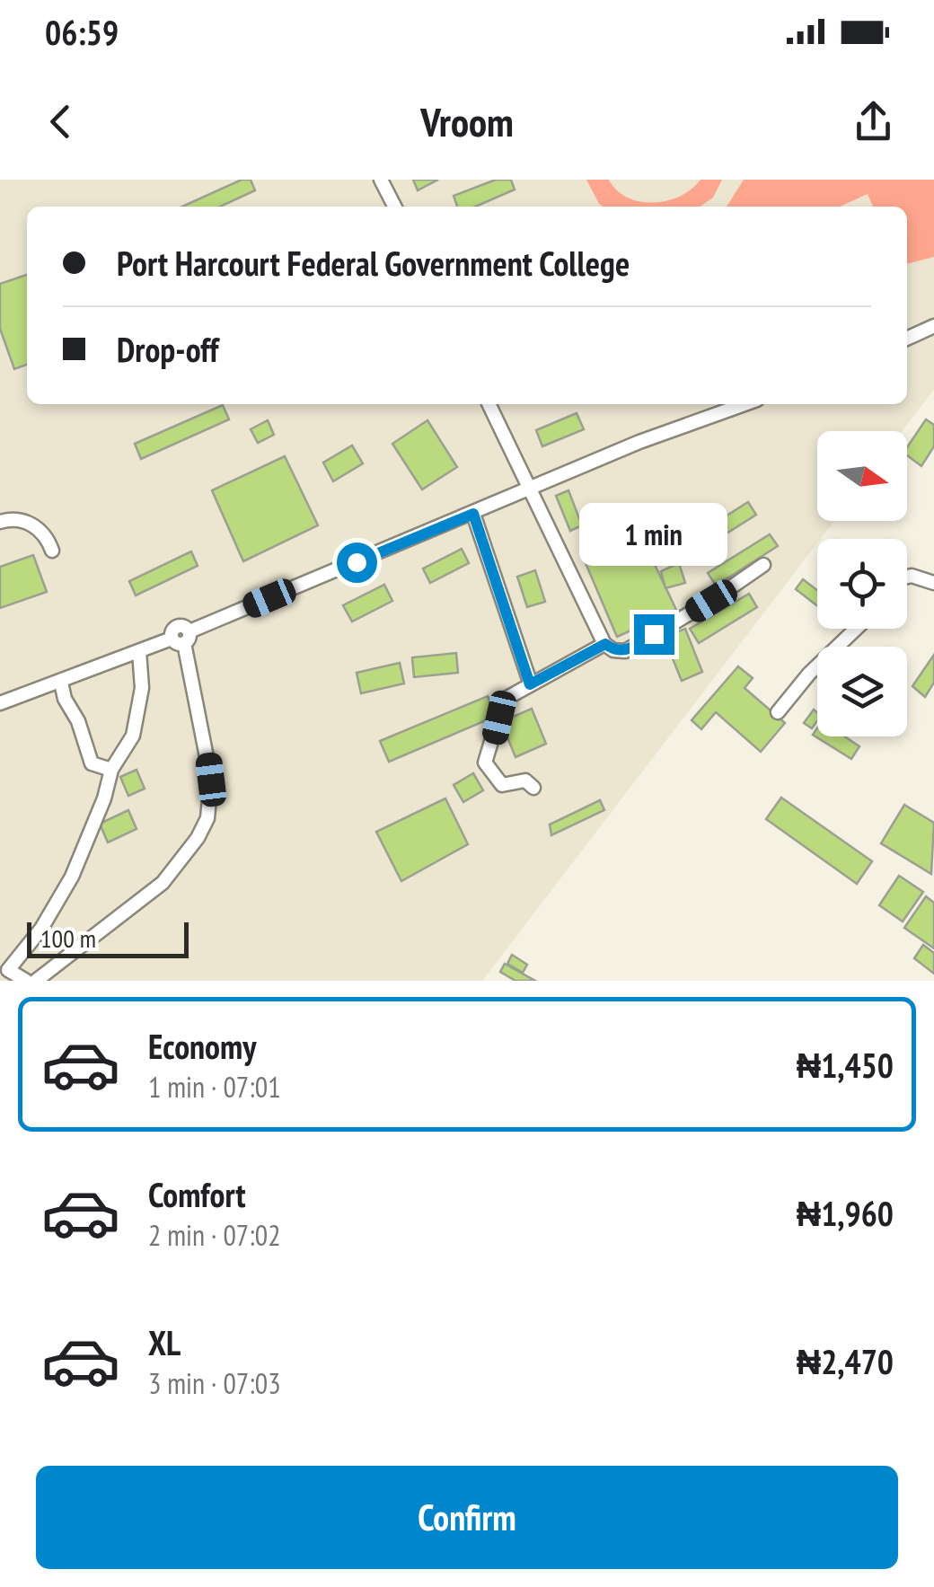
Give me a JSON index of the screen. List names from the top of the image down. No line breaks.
{"scale_bar":"100 m","north":"right","page":{"status":"06:59","header":"Vroom","banner":["Port Harcourt Federal Government College","Drop-off"],"bubble":"1 min","scale":"100 m","list":[{"name":"Economy","note":"1 min · 07:01","value":"₦1,450"},{"name":"Comfort","note":"2 min · 07:02","value":"₦1,960"},{"name":"XL","note":"3 min · 07:03","value":"₦2,470"}],"buttons":"Confirm"}}
